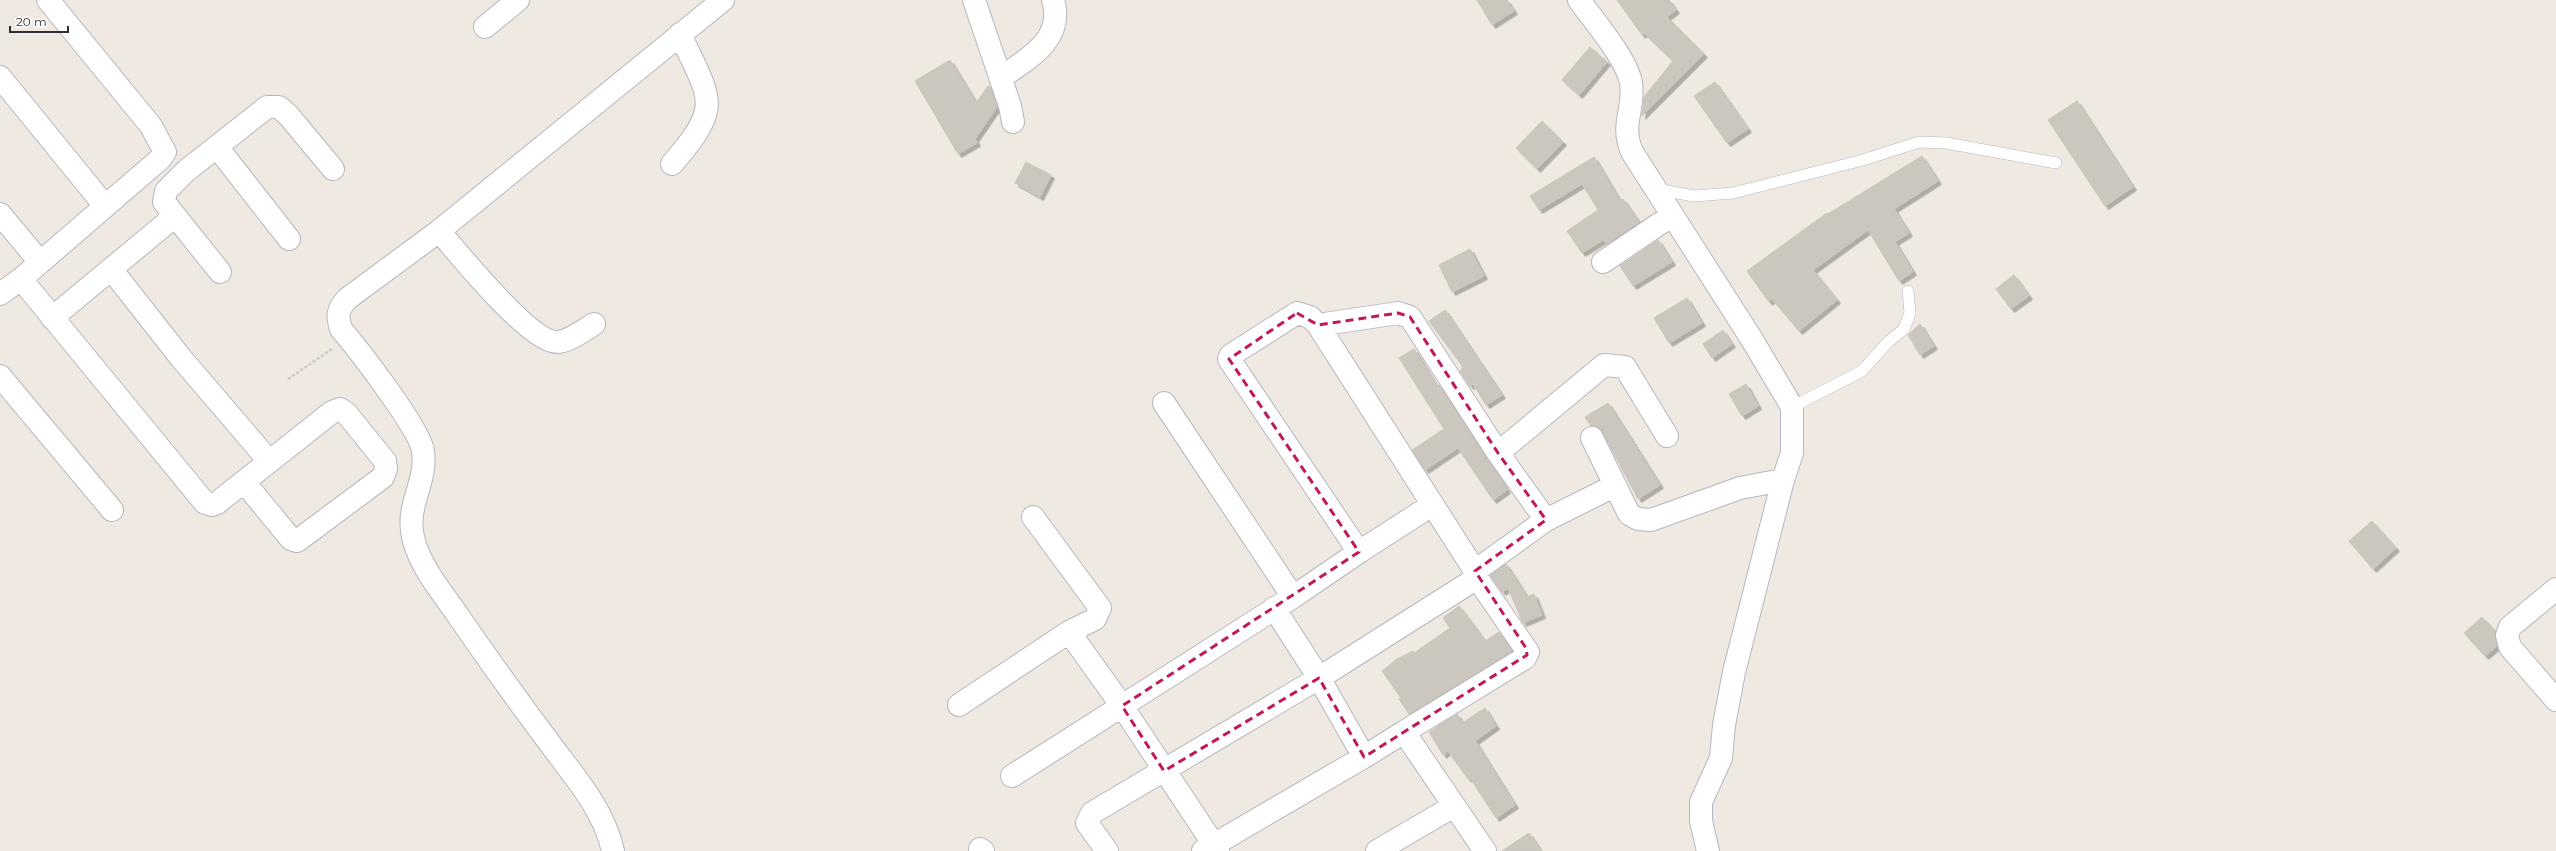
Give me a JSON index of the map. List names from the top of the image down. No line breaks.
{"scale_bar":"20 m"}
